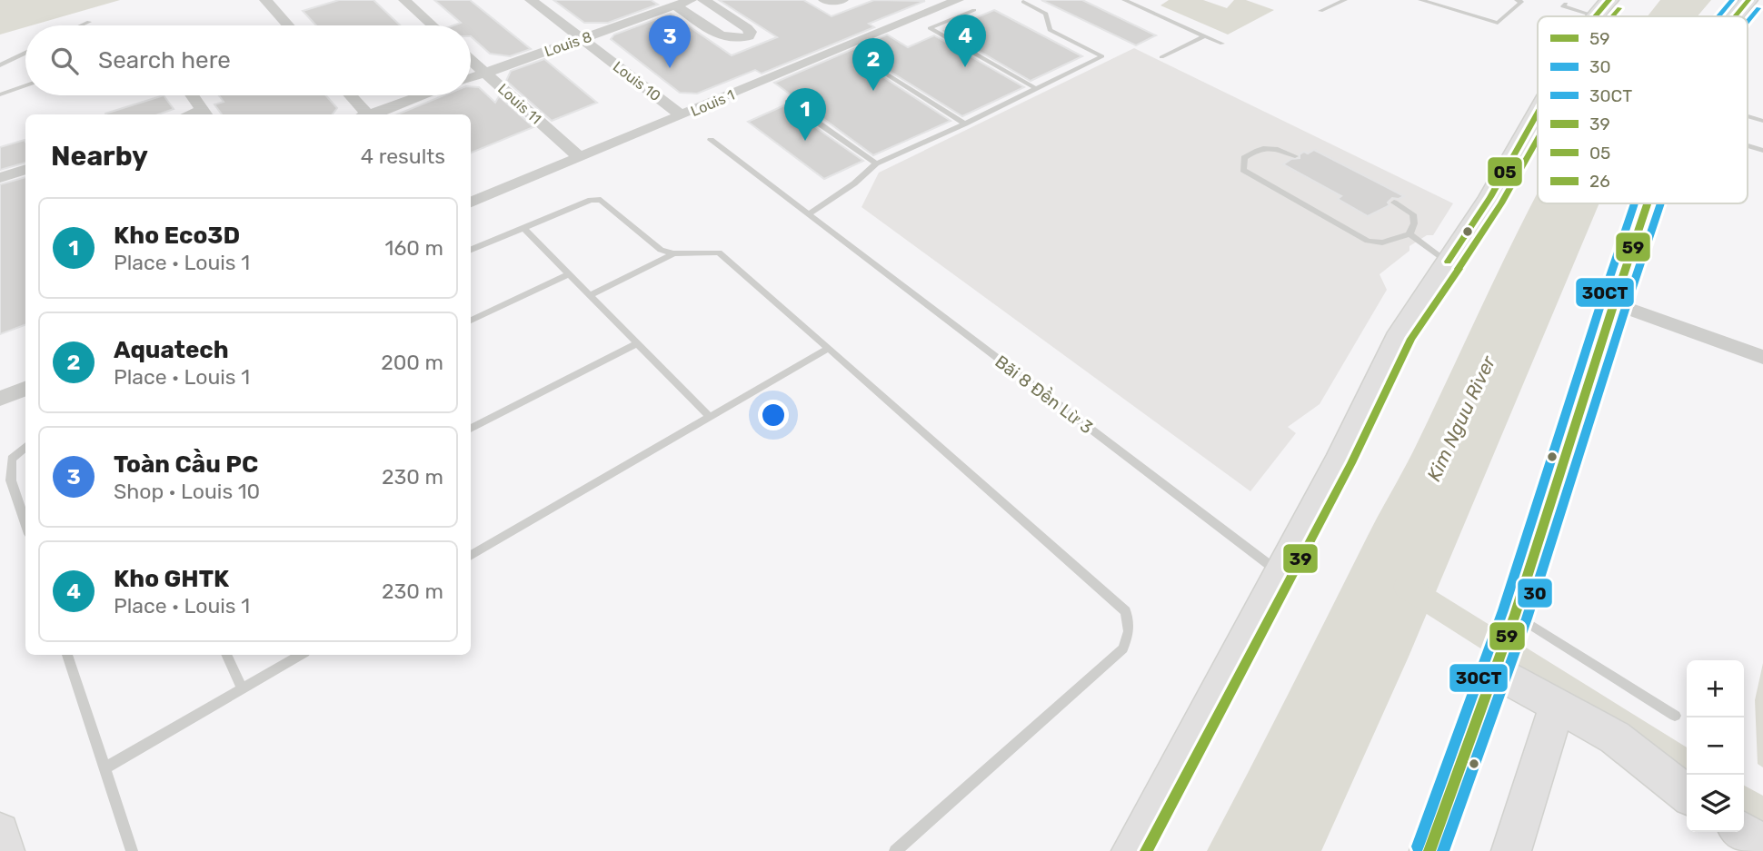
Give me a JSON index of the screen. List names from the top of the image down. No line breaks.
{"streets":{"street":["Louis 8","Louis 10","Louis 1","Louis 11"],"lane":["Bãi 8 Đền Lừ 3"]},"crossings":[["Louis 8","Louis 10"],["Louis 8","Louis 11"],["Louis 10","Louis 1"],["Louis 1","Louis 11"]],"water":["Kim Nguu River"],"lines":["transit line 59","transit line 30CT","transit line 05","transit line 30","transit line 26","transit line 39"],"legend":["59","30","30CT","39","05","26"],"page":{"pins":["4","3","2","1"],"search":"Search here","heading":["Nearby","4 results"],"list":[{"mark":"1","name":"Kho Eco3D","note":"Place · Louis 1","value":"160 m"},{"mark":"2","name":"Aquatech","note":"Place · Louis 1","value":"200 m"},{"mark":"3","name":"Toàn Cầu PC","note":"Shop · Louis 10","value":"230 m"},{"mark":"4","name":"Kho GHTK","note":"Place · Louis 1","value":"230 m"}],"map_buttons":["+","−"]}}
